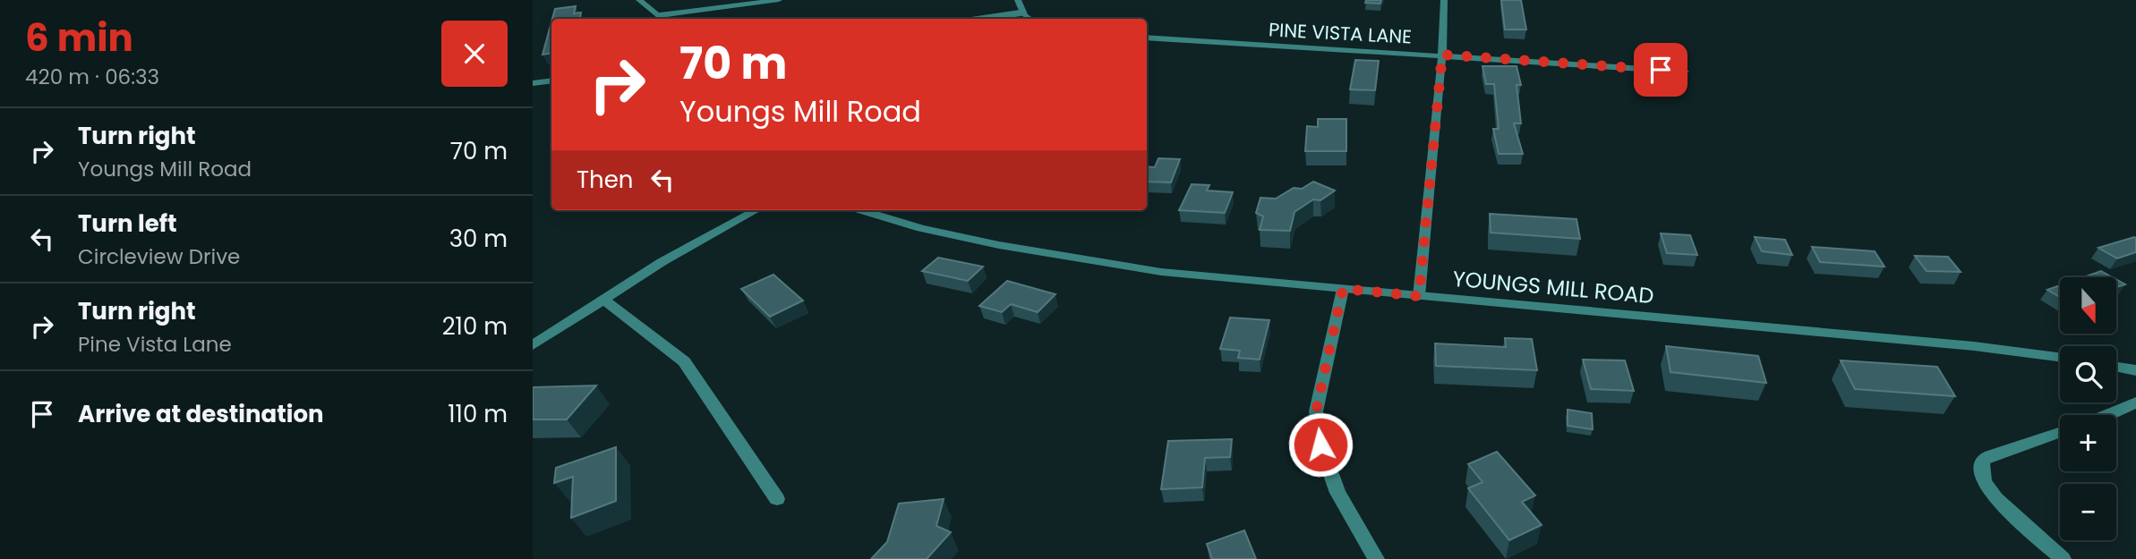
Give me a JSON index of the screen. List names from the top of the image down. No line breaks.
{"streets":{"street":["PINE VISTA LANE","YOUNGS MILL ROAD"]},"north":"bottom","page":{"heading":["6 min","420 m · 06:33"],"turn":["70 m","Youngs Mill Road"],"list":[{"name":"Turn right","note":"Youngs Mill Road","value":"70 m"},{"name":"Turn left","note":"Circleview Drive","value":"30 m"},{"name":"Turn right","note":"Pine Vista Lane","value":"210 m"},{"name":"Arrive at destination","value":"110 m"}],"then":"Then","map_buttons":["+","−"]}}
